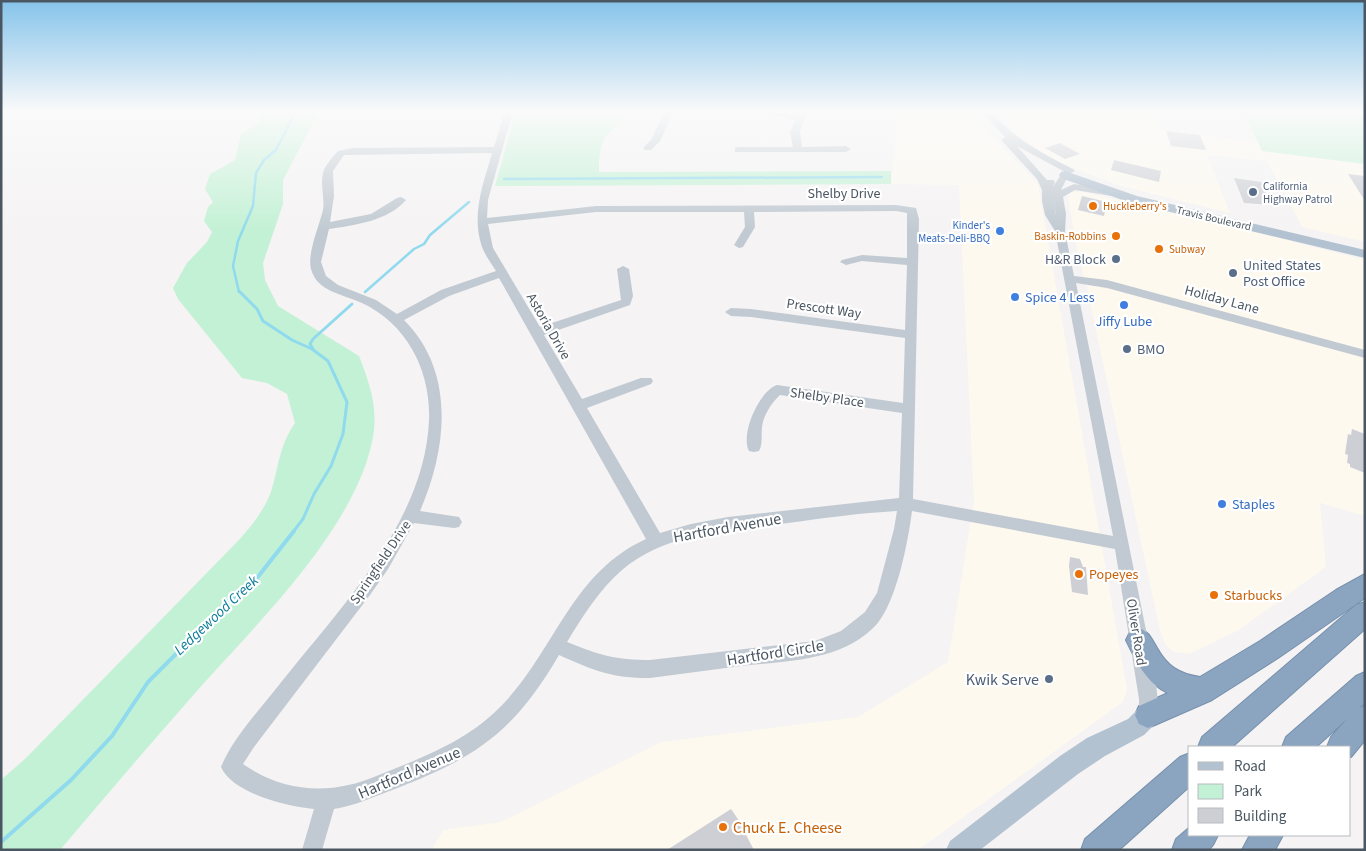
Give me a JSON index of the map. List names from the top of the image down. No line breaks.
{"streets":{"main road":["Travis Boulevard"],"street":["Shelby Drive","Holiday Lane","Prescott Way","Astoria Drive","Shelby Place","Hartford Avenue","Springfield Drive","Oliver Road","Hartford Circle"]},"crossings":[["Shelby Drive","Prescott Way"],["Shelby Drive","Astoria Drive"],["Shelby Drive","Shelby Place"],["Shelby Drive","Hartford Avenue"],["Shelby Drive","Hartford Circle"],["Travis Boulevard","Oliver Road"],["Holiday Lane","Oliver Road"],["Astoria Drive","Hartford Avenue"],["Hartford Avenue","Springfield Drive"],["Hartford Avenue","Oliver Road"],["Hartford Avenue","Hartford Circle"]],"water":["Ledgewood Creek"],"places":["California Highway Patrol","Huckleberry's","Kinder's Meats-Deli-BBQ","Baskin-Robbins","Subway","H&R Block","United States Post Office","Spice 4 Less","Jiffy Lube","BMO","Staples","Popeyes","Starbucks","Kwik Serve","Chuck E. Cheese"],"legend":["Road","Park","Building"]}
